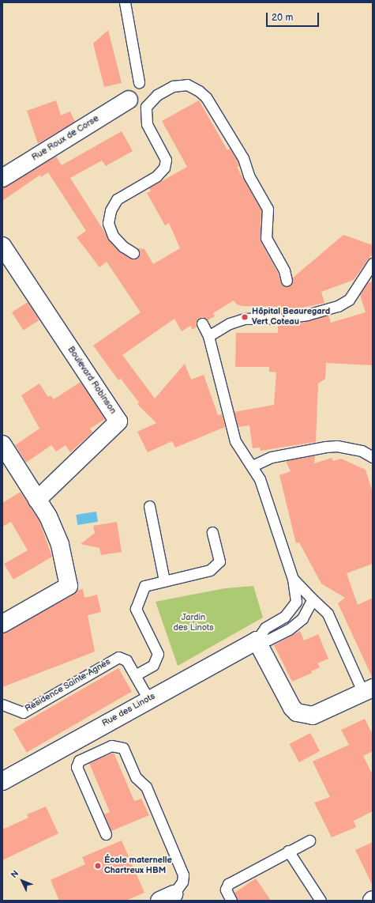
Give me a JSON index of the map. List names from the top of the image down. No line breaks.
{"streets":{"street":["Rue Roux de Corse","Boulevard Robinson","Rue des Linots"],"lane":["Résidence Sainte-Agnès"]},"crossings":[["Résidence Sainte-Agnès","Rue des Linots"]],"parks":["Jardin des Linots"],"places":["Hôpital Beauregard Vert Coteau","École maternelle Chartreux HBM"],"scale_bar":"20 m","north":"top left"}
